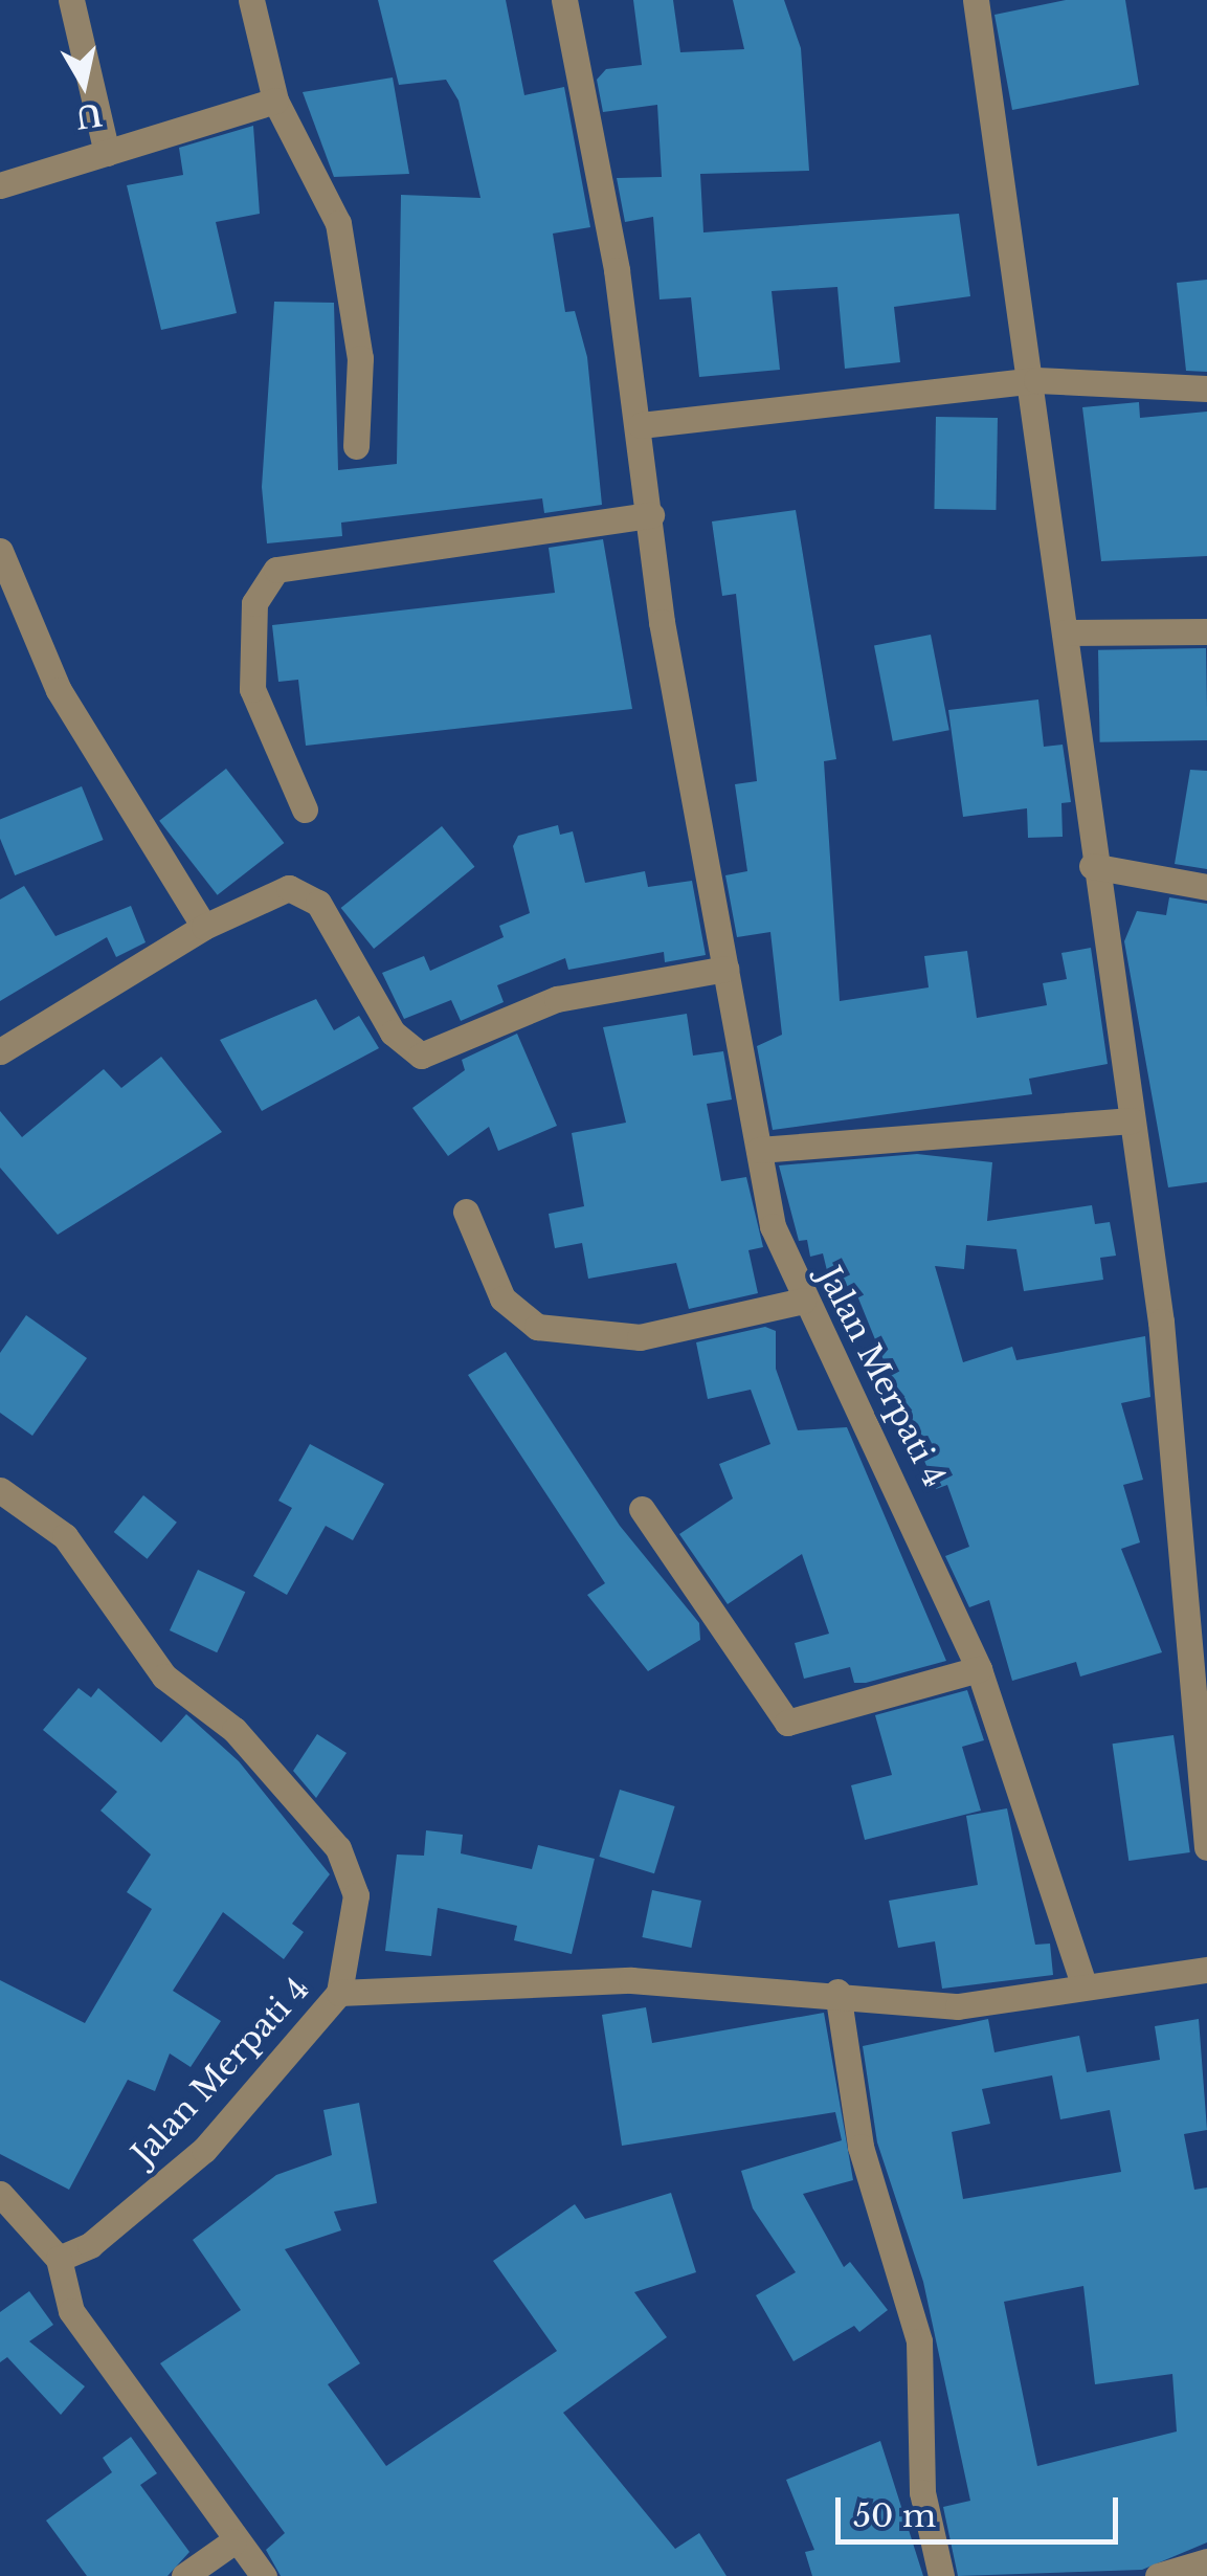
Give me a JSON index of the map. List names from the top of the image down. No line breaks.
{"streets":{"street":["Jalan Merpati 4"]},"scale_bar":"50 m","north":"bottom"}
